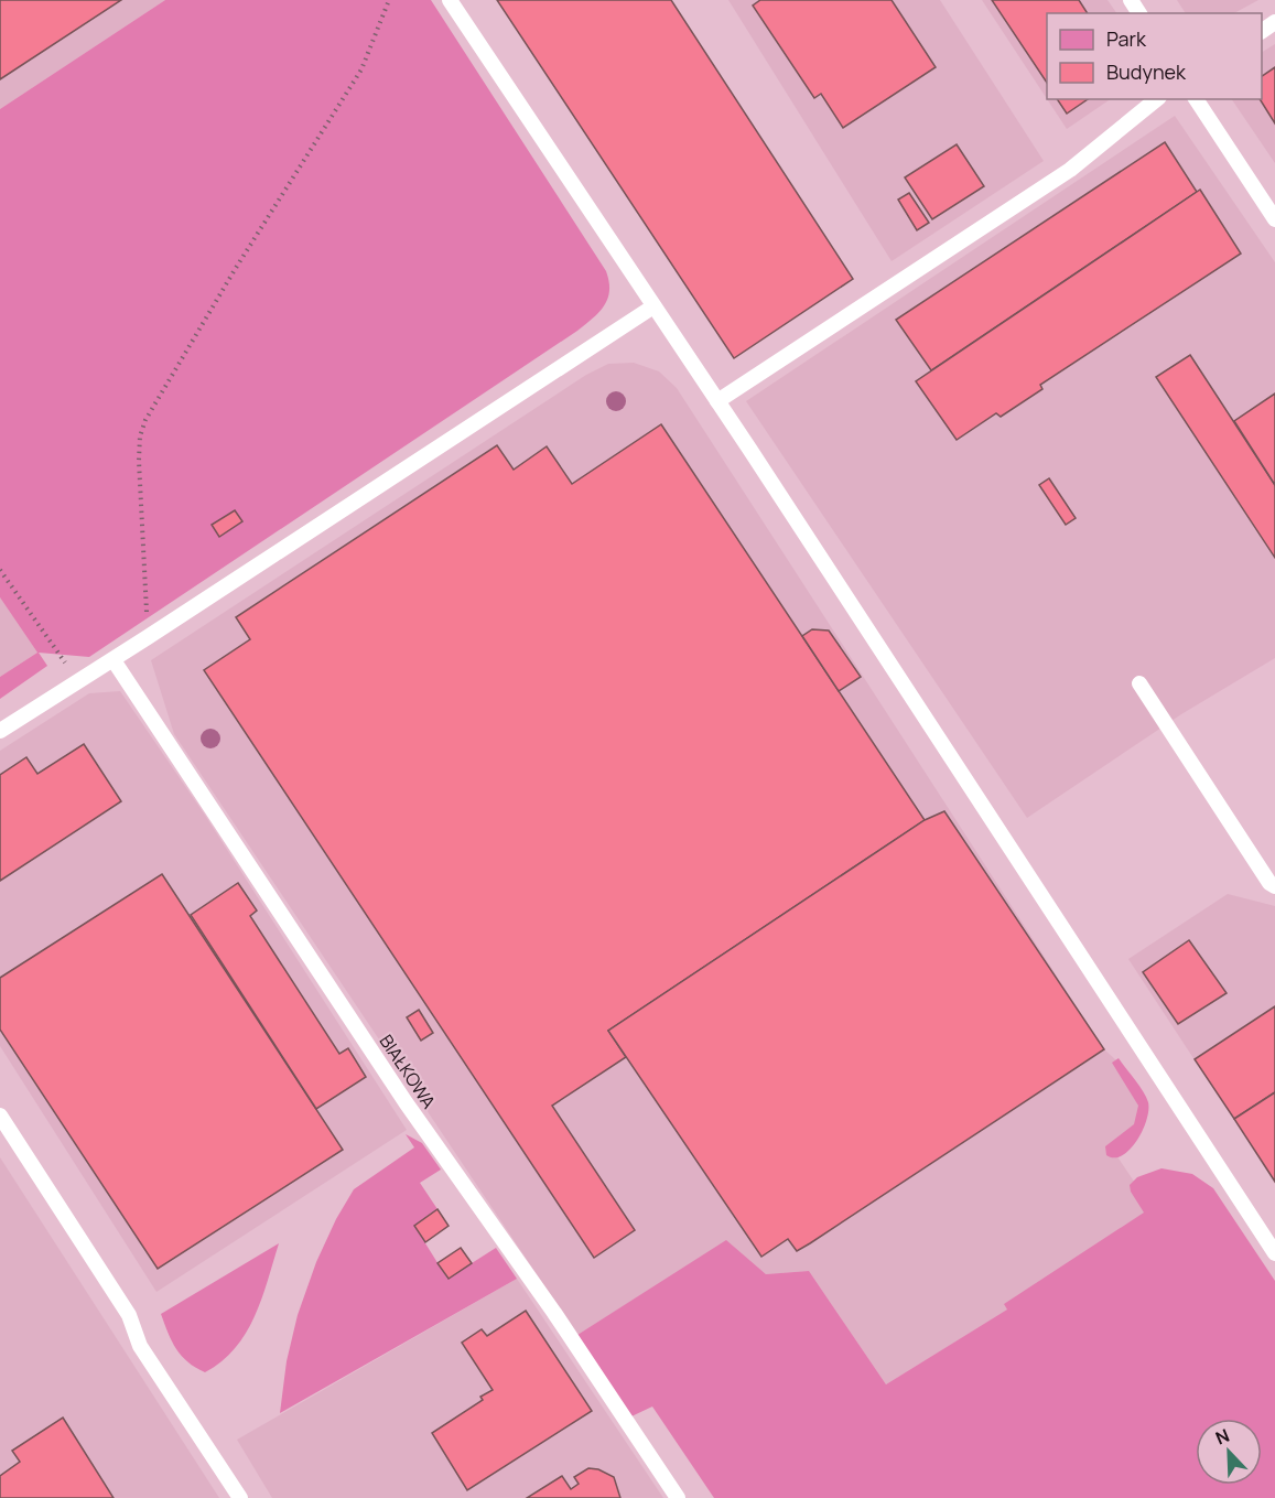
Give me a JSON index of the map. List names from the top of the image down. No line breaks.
{"streets":{"lane":["BIAŁKOWA"]},"legend":["Park","Budynek"],"north":"top left"}
